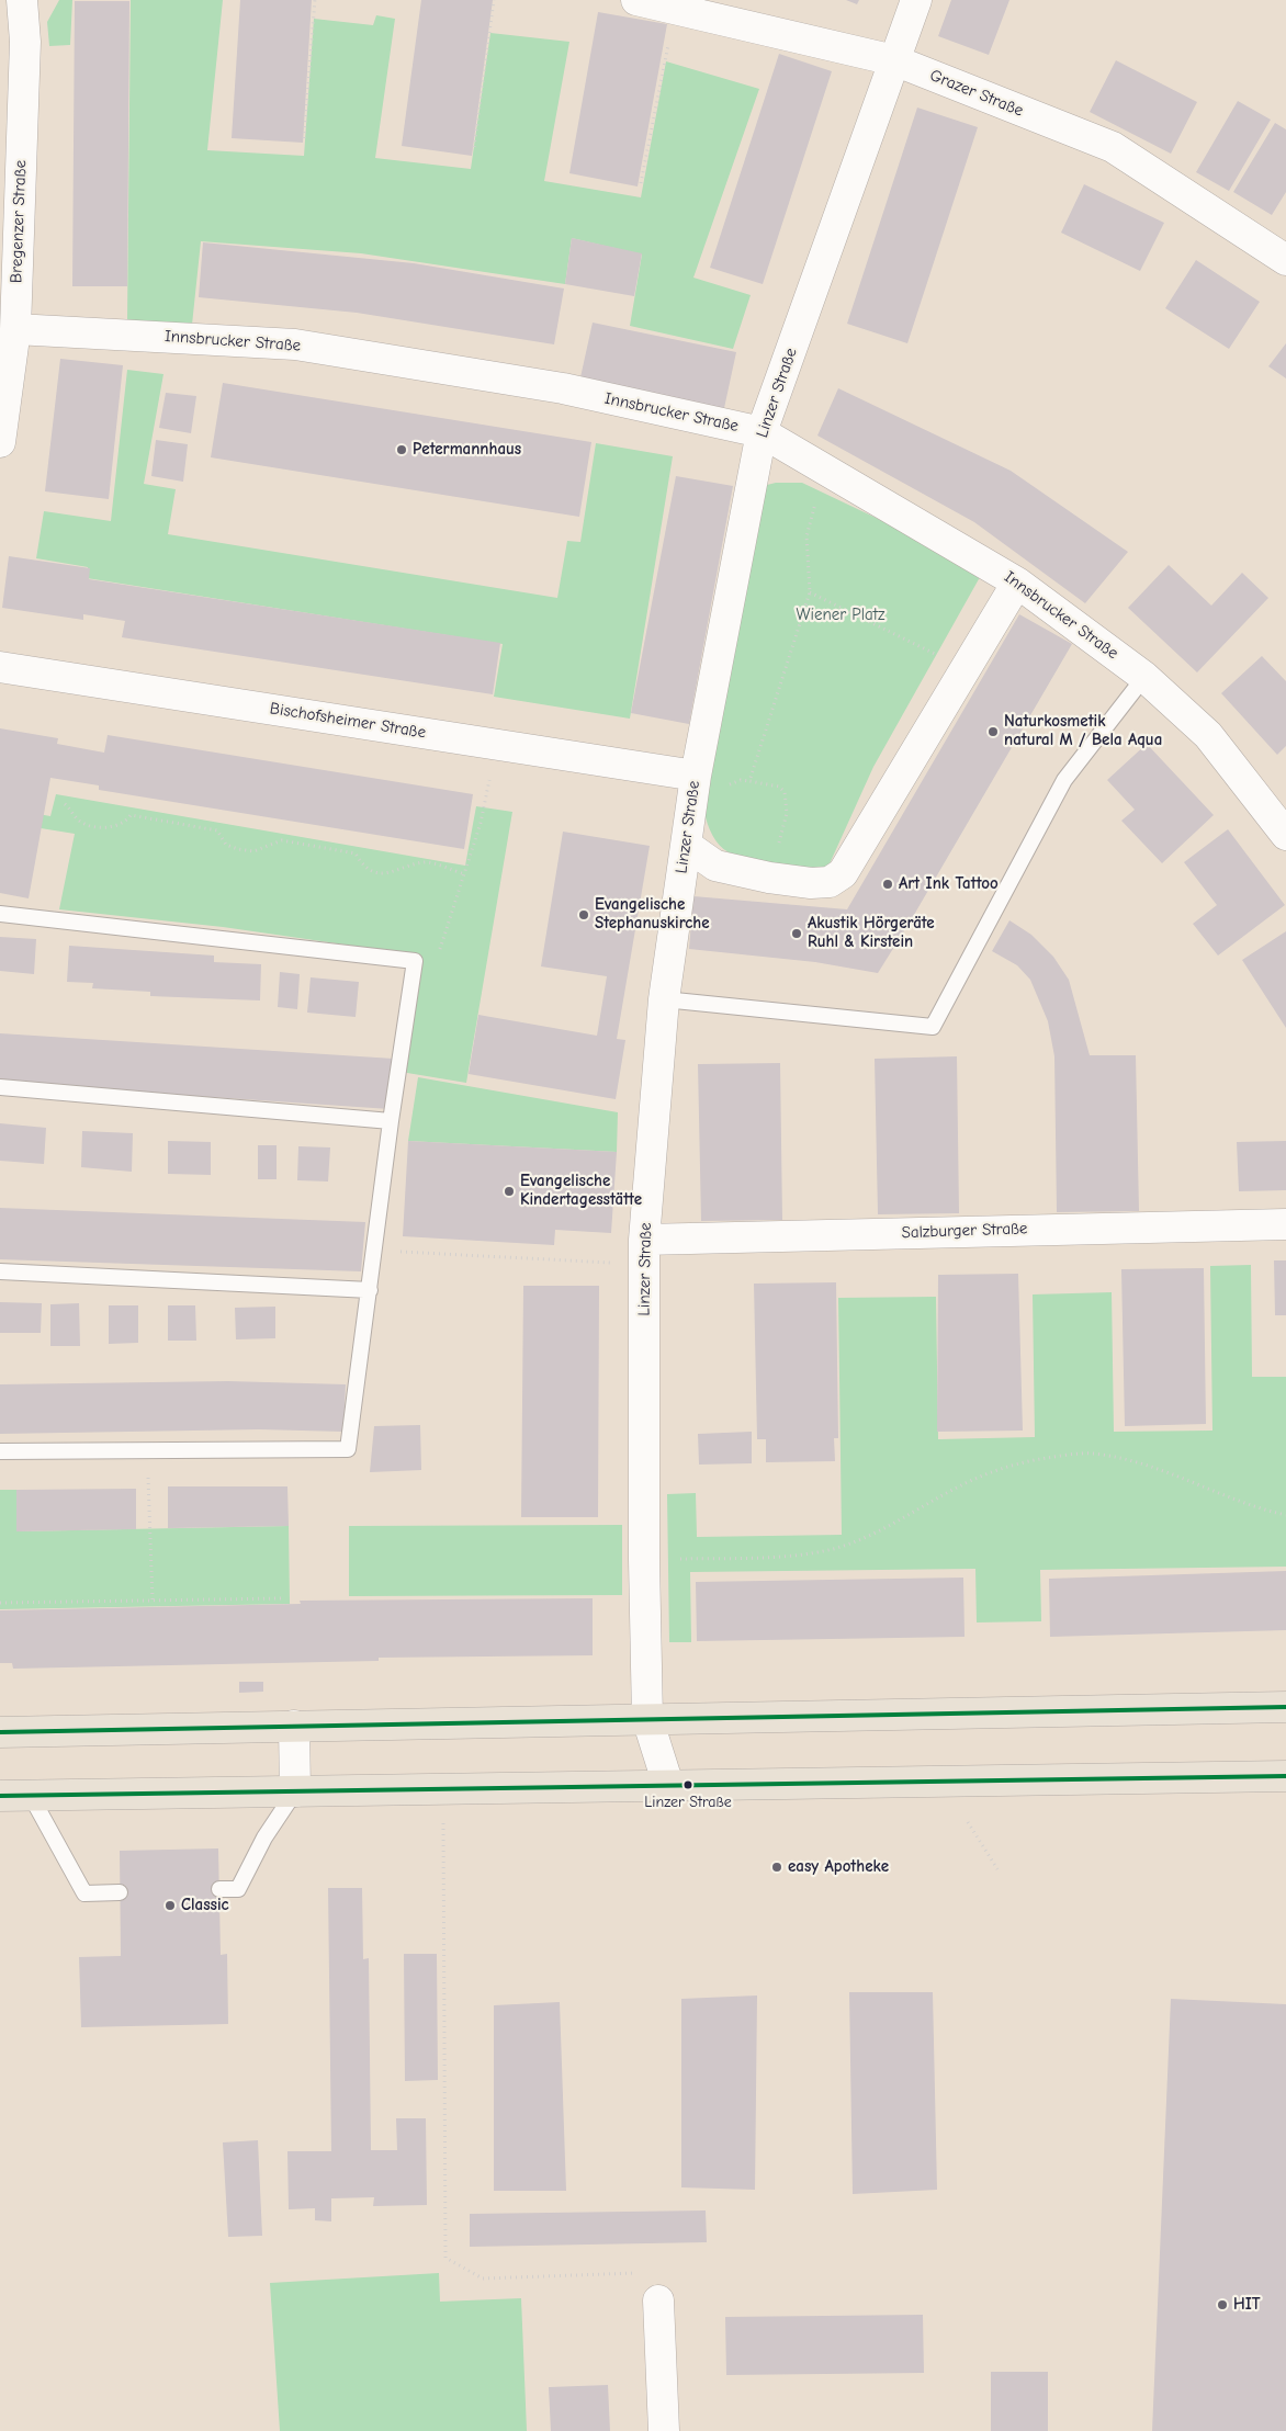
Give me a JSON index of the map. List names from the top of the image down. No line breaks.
{"streets":{"street":["Grazer Straße","Bregenzer Straße","Innsbrucker Straße","Linzer Straße","Bischofsheimer Straße","Salzburger Straße"]},"crossings":[["Grazer Straße","Linzer Straße"],["Bregenzer Straße","Innsbrucker Straße"],["Innsbrucker Straße","Linzer Straße"],["Linzer Straße","Bischofsheimer Straße"],["Linzer Straße","Salzburger Straße"]],"parks":["Wiener Platz"],"places":["Petermannhaus","Naturkosmetik natural M / Bela Aqua","Art Ink Tattoo","Evangelische Stephanuskirche","Akustik Hörgeräte Ruhl & Kirstein","Evangelische Kindertagesstätte","Linzer Straße","easy Apotheke","Classic","HIT"]}
